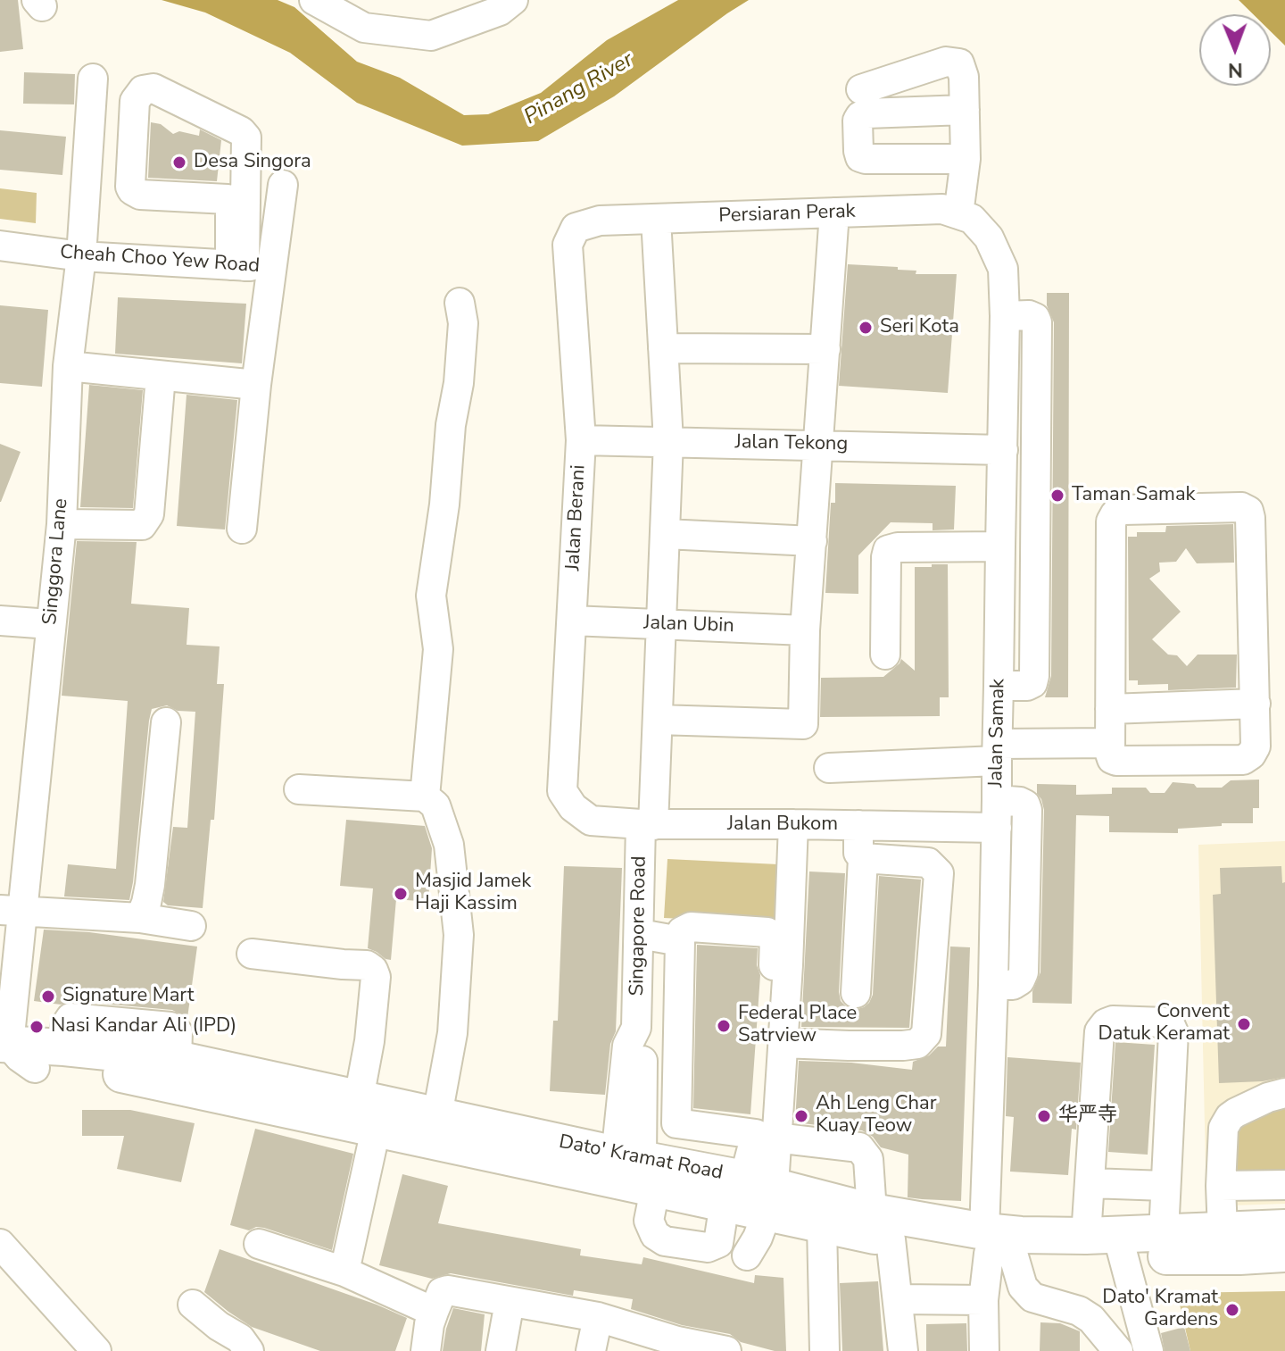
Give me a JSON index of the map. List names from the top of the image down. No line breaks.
{"streets":{"main road":["Dato' Kramat Road"],"street":["Persiaran Perak","Cheah Choo Yew Road","Jalan Tekong","Jalan Berani","Singgora Lane","Jalan Ubin","Jalan Samak","Jalan Bukom","Singapore Road"]},"crossings":[["Persiaran Perak","Jalan Berani"],["Persiaran Perak","Jalan Samak"],["Persiaran Perak","Singapore Road"],["Cheah Choo Yew Road","Singgora Lane"],["Jalan Tekong","Jalan Berani"],["Jalan Tekong","Jalan Samak"],["Jalan Tekong","Singapore Road"],["Jalan Berani","Jalan Ubin"],["Jalan Berani","Jalan Bukom"],["Singgora Lane","Dato' Kramat Road"],["Jalan Ubin","Singapore Road"],["Jalan Samak","Jalan Bukom"],["Jalan Samak","Dato' Kramat Road"],["Jalan Bukom","Singapore Road"],["Singapore Road","Dato' Kramat Road"]],"water":["Pinang River"],"places":["Desa Singora","Seri Kota","Taman Samak","Masjid Jamek Haji Kassim","Signature Mart","Convent Datuk Keramat","Federal Place Satrview","Nasi Kandar Ali (IPD)","Ah Leng Char Kuay Teow","华严寺","Dato' Kramat Gardens"],"north":"bottom"}
